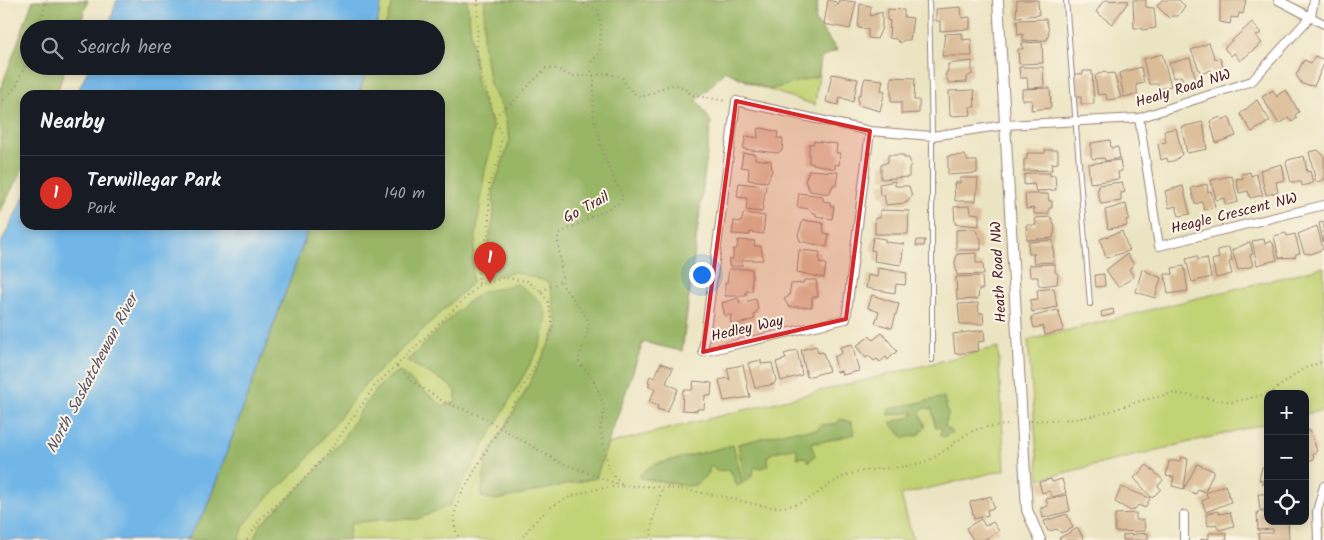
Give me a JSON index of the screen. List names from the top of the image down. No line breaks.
{"streets":{"street":["Healy Road NW","Heagle Crescent NW","Heath Road NW","Hedley Way"],"path":["Go Trail"]},"crossings":[["Healy Road NW","Heagle Crescent NW"],["Healy Road NW","Heath Road NW"]],"water":["North Saskatchewan River"],"page":{"search":"Search here","heading":"Nearby","list":[{"mark":"1","name":"Terwillegar Park","note":"Park","value":"140 m"}],"pins":"1","map_buttons":["+","−"]}}
